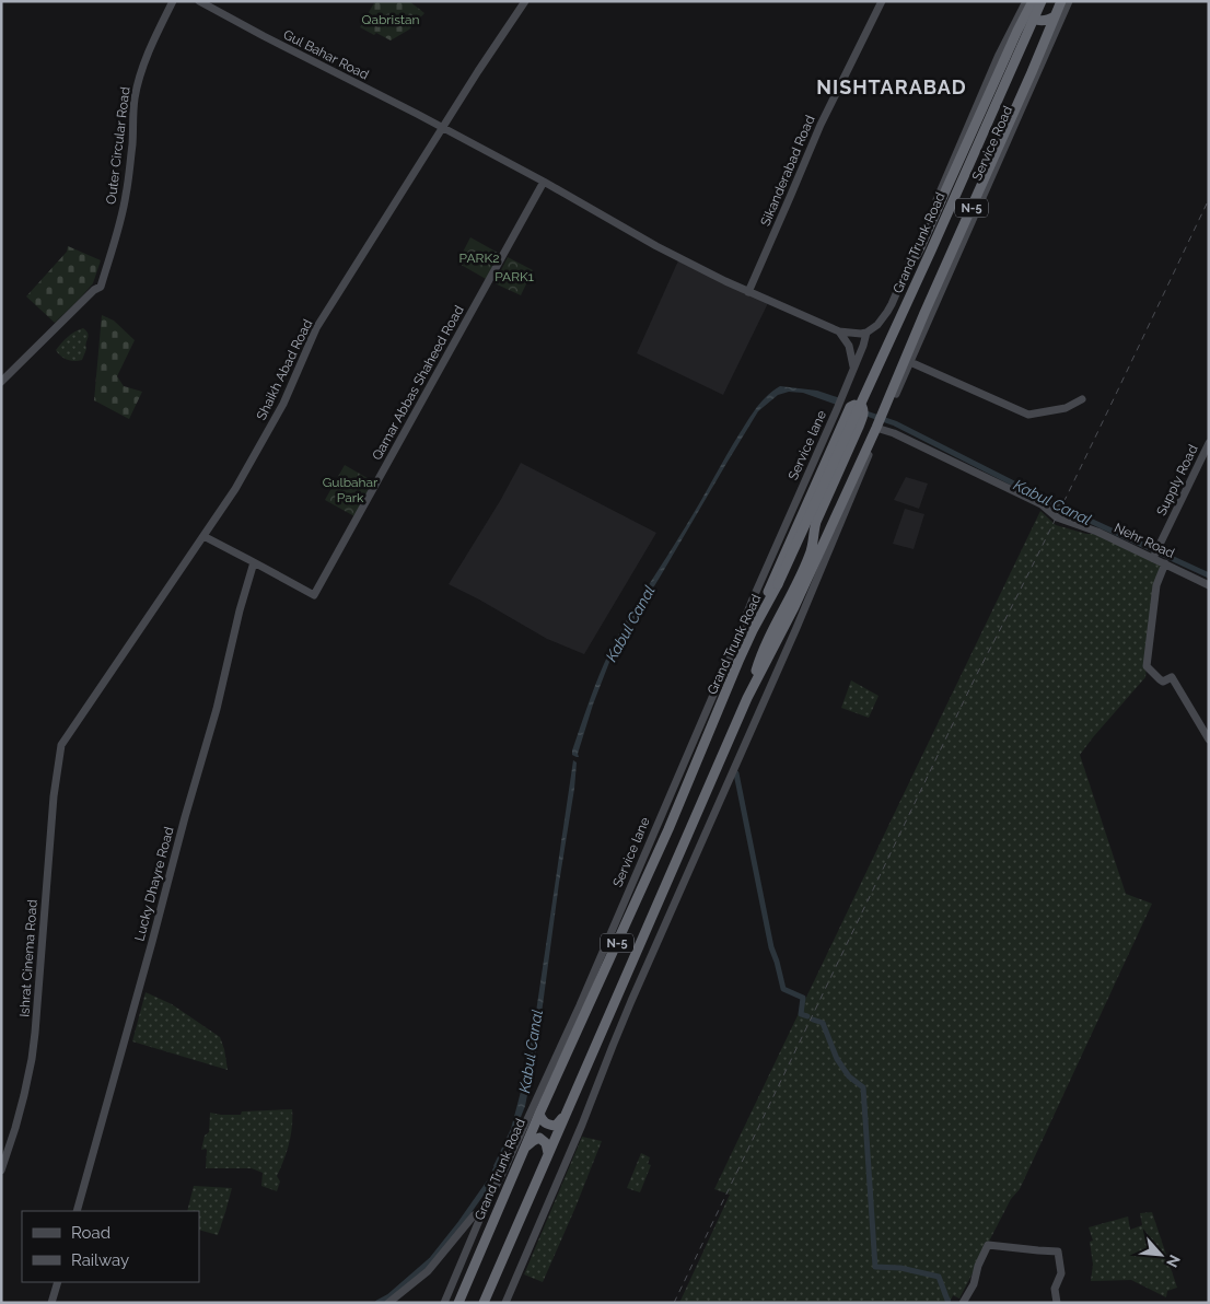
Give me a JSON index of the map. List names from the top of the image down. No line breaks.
{"streets":{"highway":["N-5","Grand Trunk Road"],"main road":["Gul Bahar Road","Service Road","Outer Circular Road","Sikanderabad Road","Shaikh Abad Road","Qamar Abbas Shaheed Road","Service lane","Supply Road","Nehr Road","Lucky Dhayre Road","Ishrat Cinema Road"]},"crossings":[["Gul Bahar Road","Sikanderabad Road"],["Gul Bahar Road","Shaikh Abad Road"],["Gul Bahar Road","Qamar Abbas Shaheed Road"],["Service Road","N-5"],["N-5","Nehr Road"],["Grand Trunk Road","Service lane"],["Shaikh Abad Road","Ishrat Cinema Road"],["Qamar Abbas Shaheed Road","Lucky Dhayre Road"],["Supply Road","Nehr Road"]],"districts":["NISHTARABAD"],"water":["Kabul Canal"],"parks":["Qabristan","PARK2","PARK1","Gulbahar Park"],"legend":["Road","Railway"],"north":"bottom right"}
